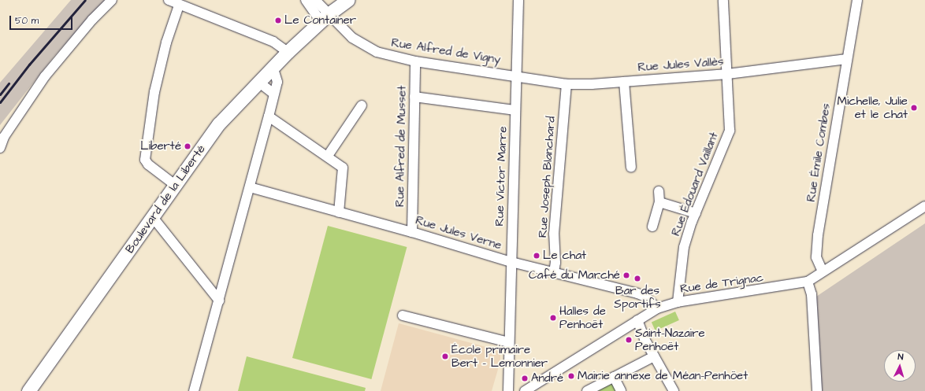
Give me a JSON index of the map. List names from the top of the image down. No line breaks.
{"streets":{"main road":["Boulevard de la Liberté"],"street":["Rue Alfred de Vigny","Rue Jules Vallès","Rue Alfred de Musset","Rue Émile Combes","Rue Victor Marre","Rue Joseph Blanchard","Rue Édouard Vaillant","Rue Jules Verne","Rue de Trignac"]},"crossings":[["Rue Alfred de Vigny","Rue Jules Vallès"],["Rue Alfred de Vigny","Rue Alfred de Musset"],["Rue Alfred de Vigny","Rue Victor Marre"],["Rue Alfred de Vigny","Boulevard de la Liberté"],["Rue Jules Vallès","Rue Émile Combes"],["Rue Jules Vallès","Rue Victor Marre"],["Rue Jules Vallès","Rue Joseph Blanchard"],["Rue Jules Vallès","Rue Édouard Vaillant"],["Rue Alfred de Musset","Rue Jules Verne"],["Rue Émile Combes","Rue de Trignac"],["Rue Victor Marre","Rue Jules Verne"],["Rue Joseph Blanchard","Rue Jules Verne"],["Rue Édouard Vaillant","Rue de Trignac"],["Rue Jules Verne","Rue de Trignac"]],"places":["Le Container","Michelle, Julie et le chat","Liberté","Le chat","Café du Marché","Bar des Sportifs","Halles de Penhoët","Saint-Nazaire Penhoët","École primaire Bert - Lemonnier","Mairie annexe de Méan-Penhöet","André"],"scale_bar":"50 m","north":"top"}
